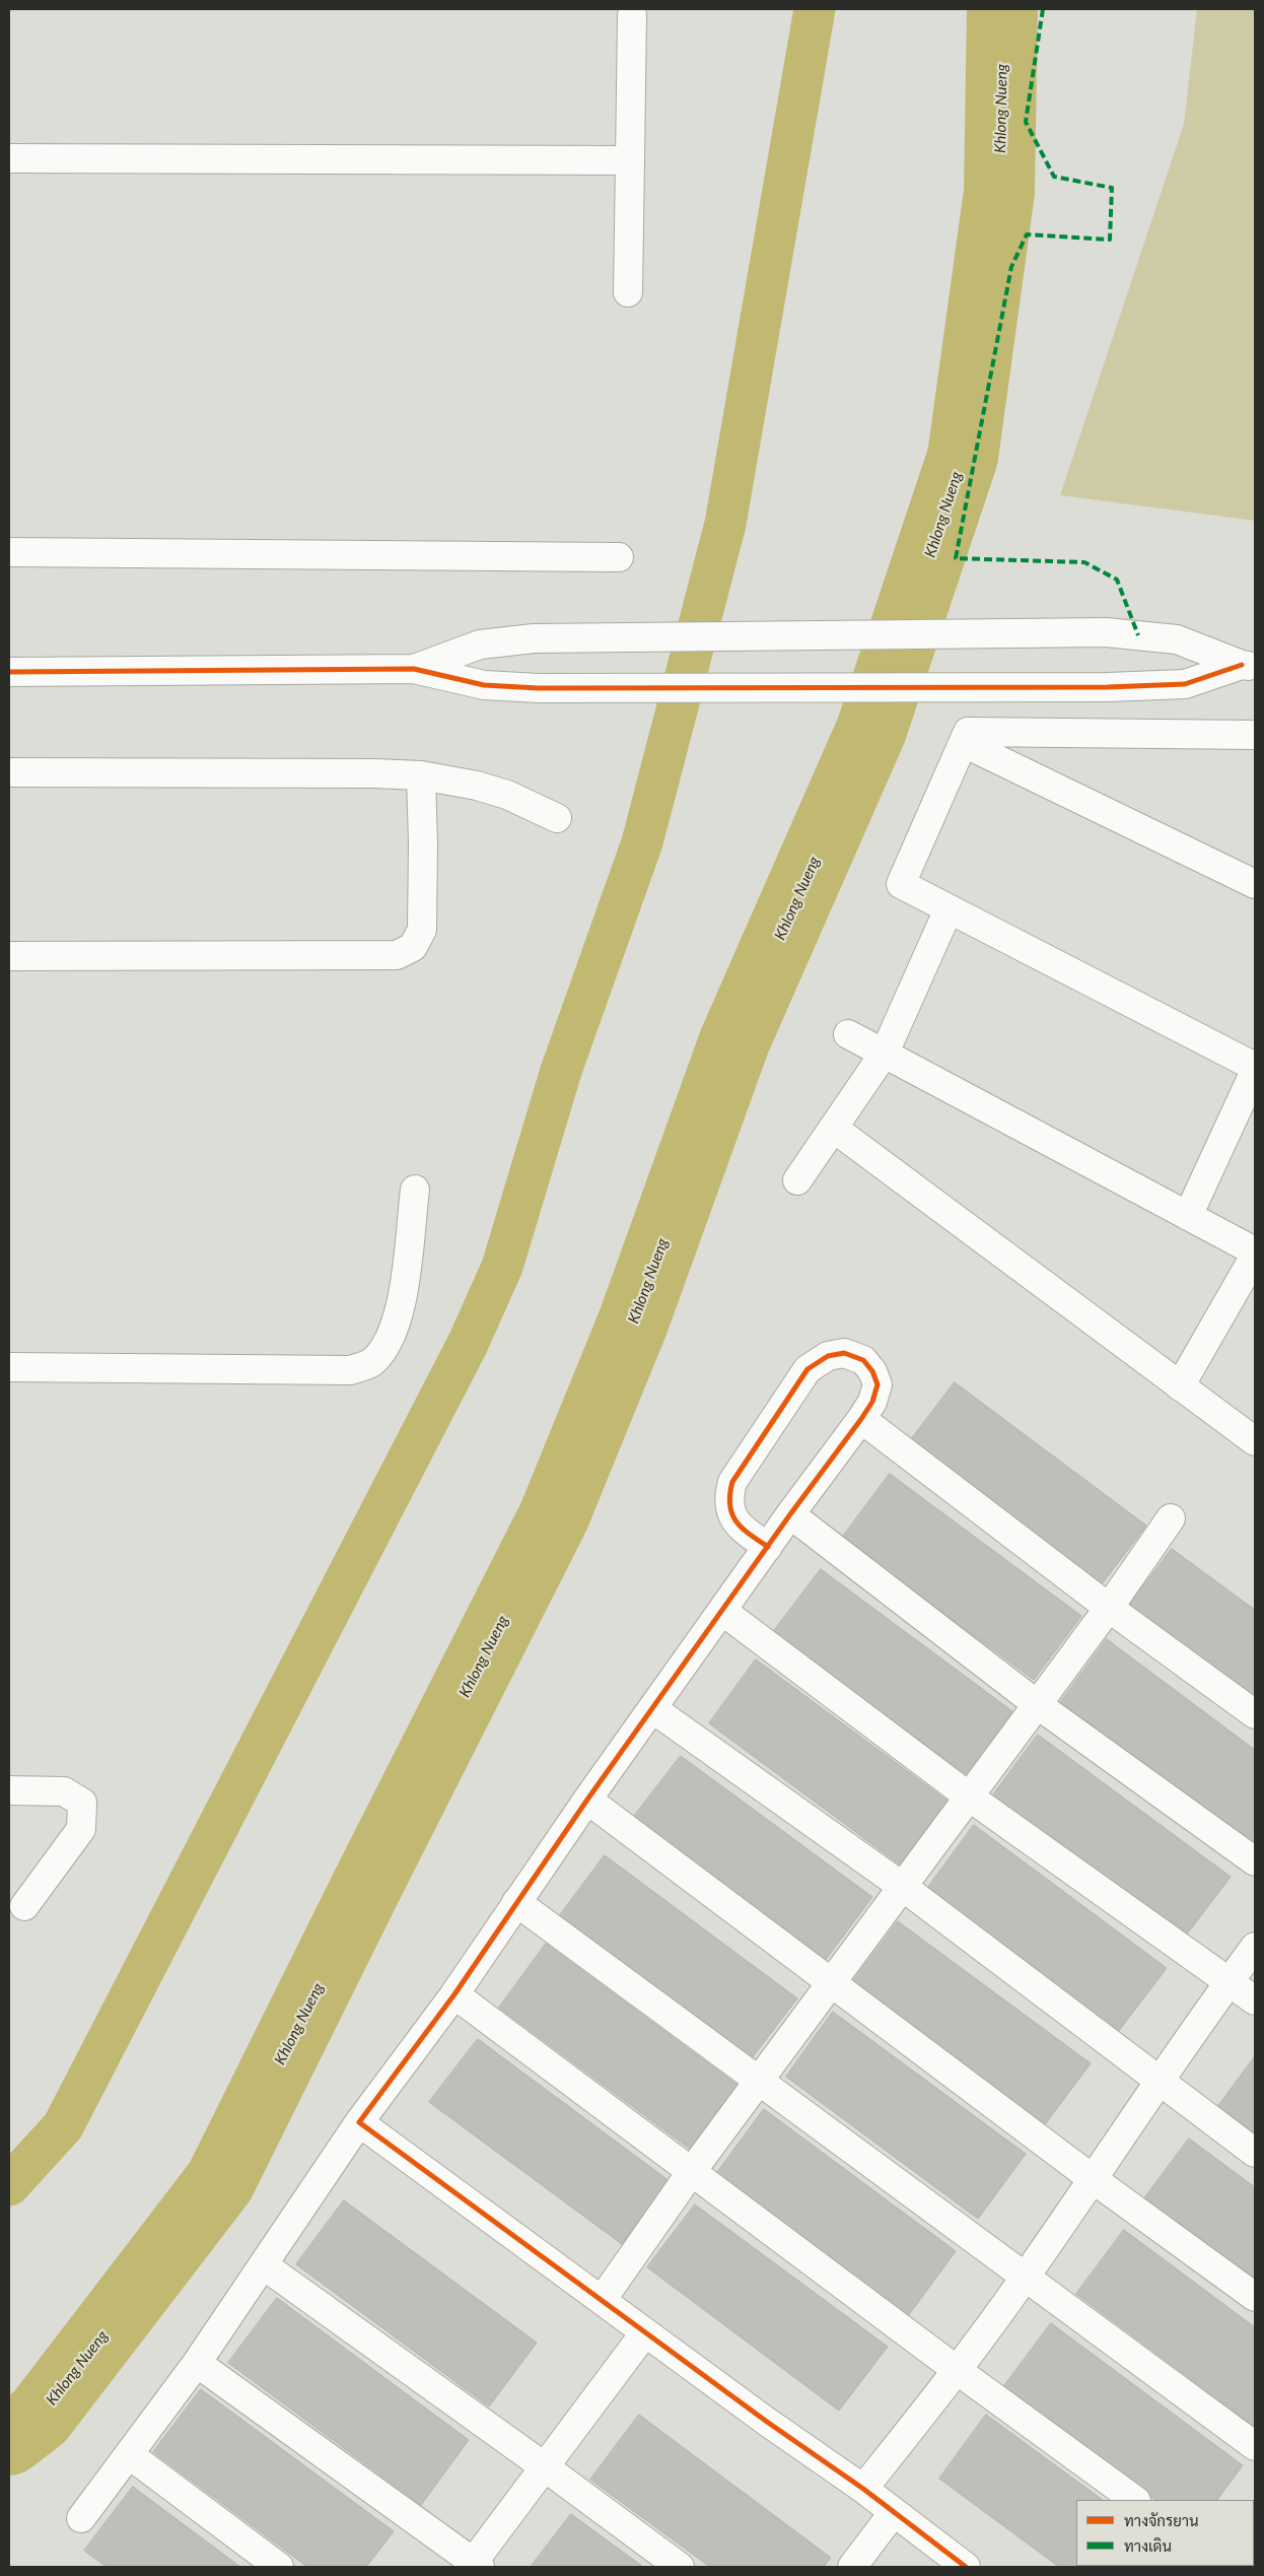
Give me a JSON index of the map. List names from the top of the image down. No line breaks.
{"water":["Khlong Nueng"],"legend":["ทางจักรยาน","ทางเดิน"]}
